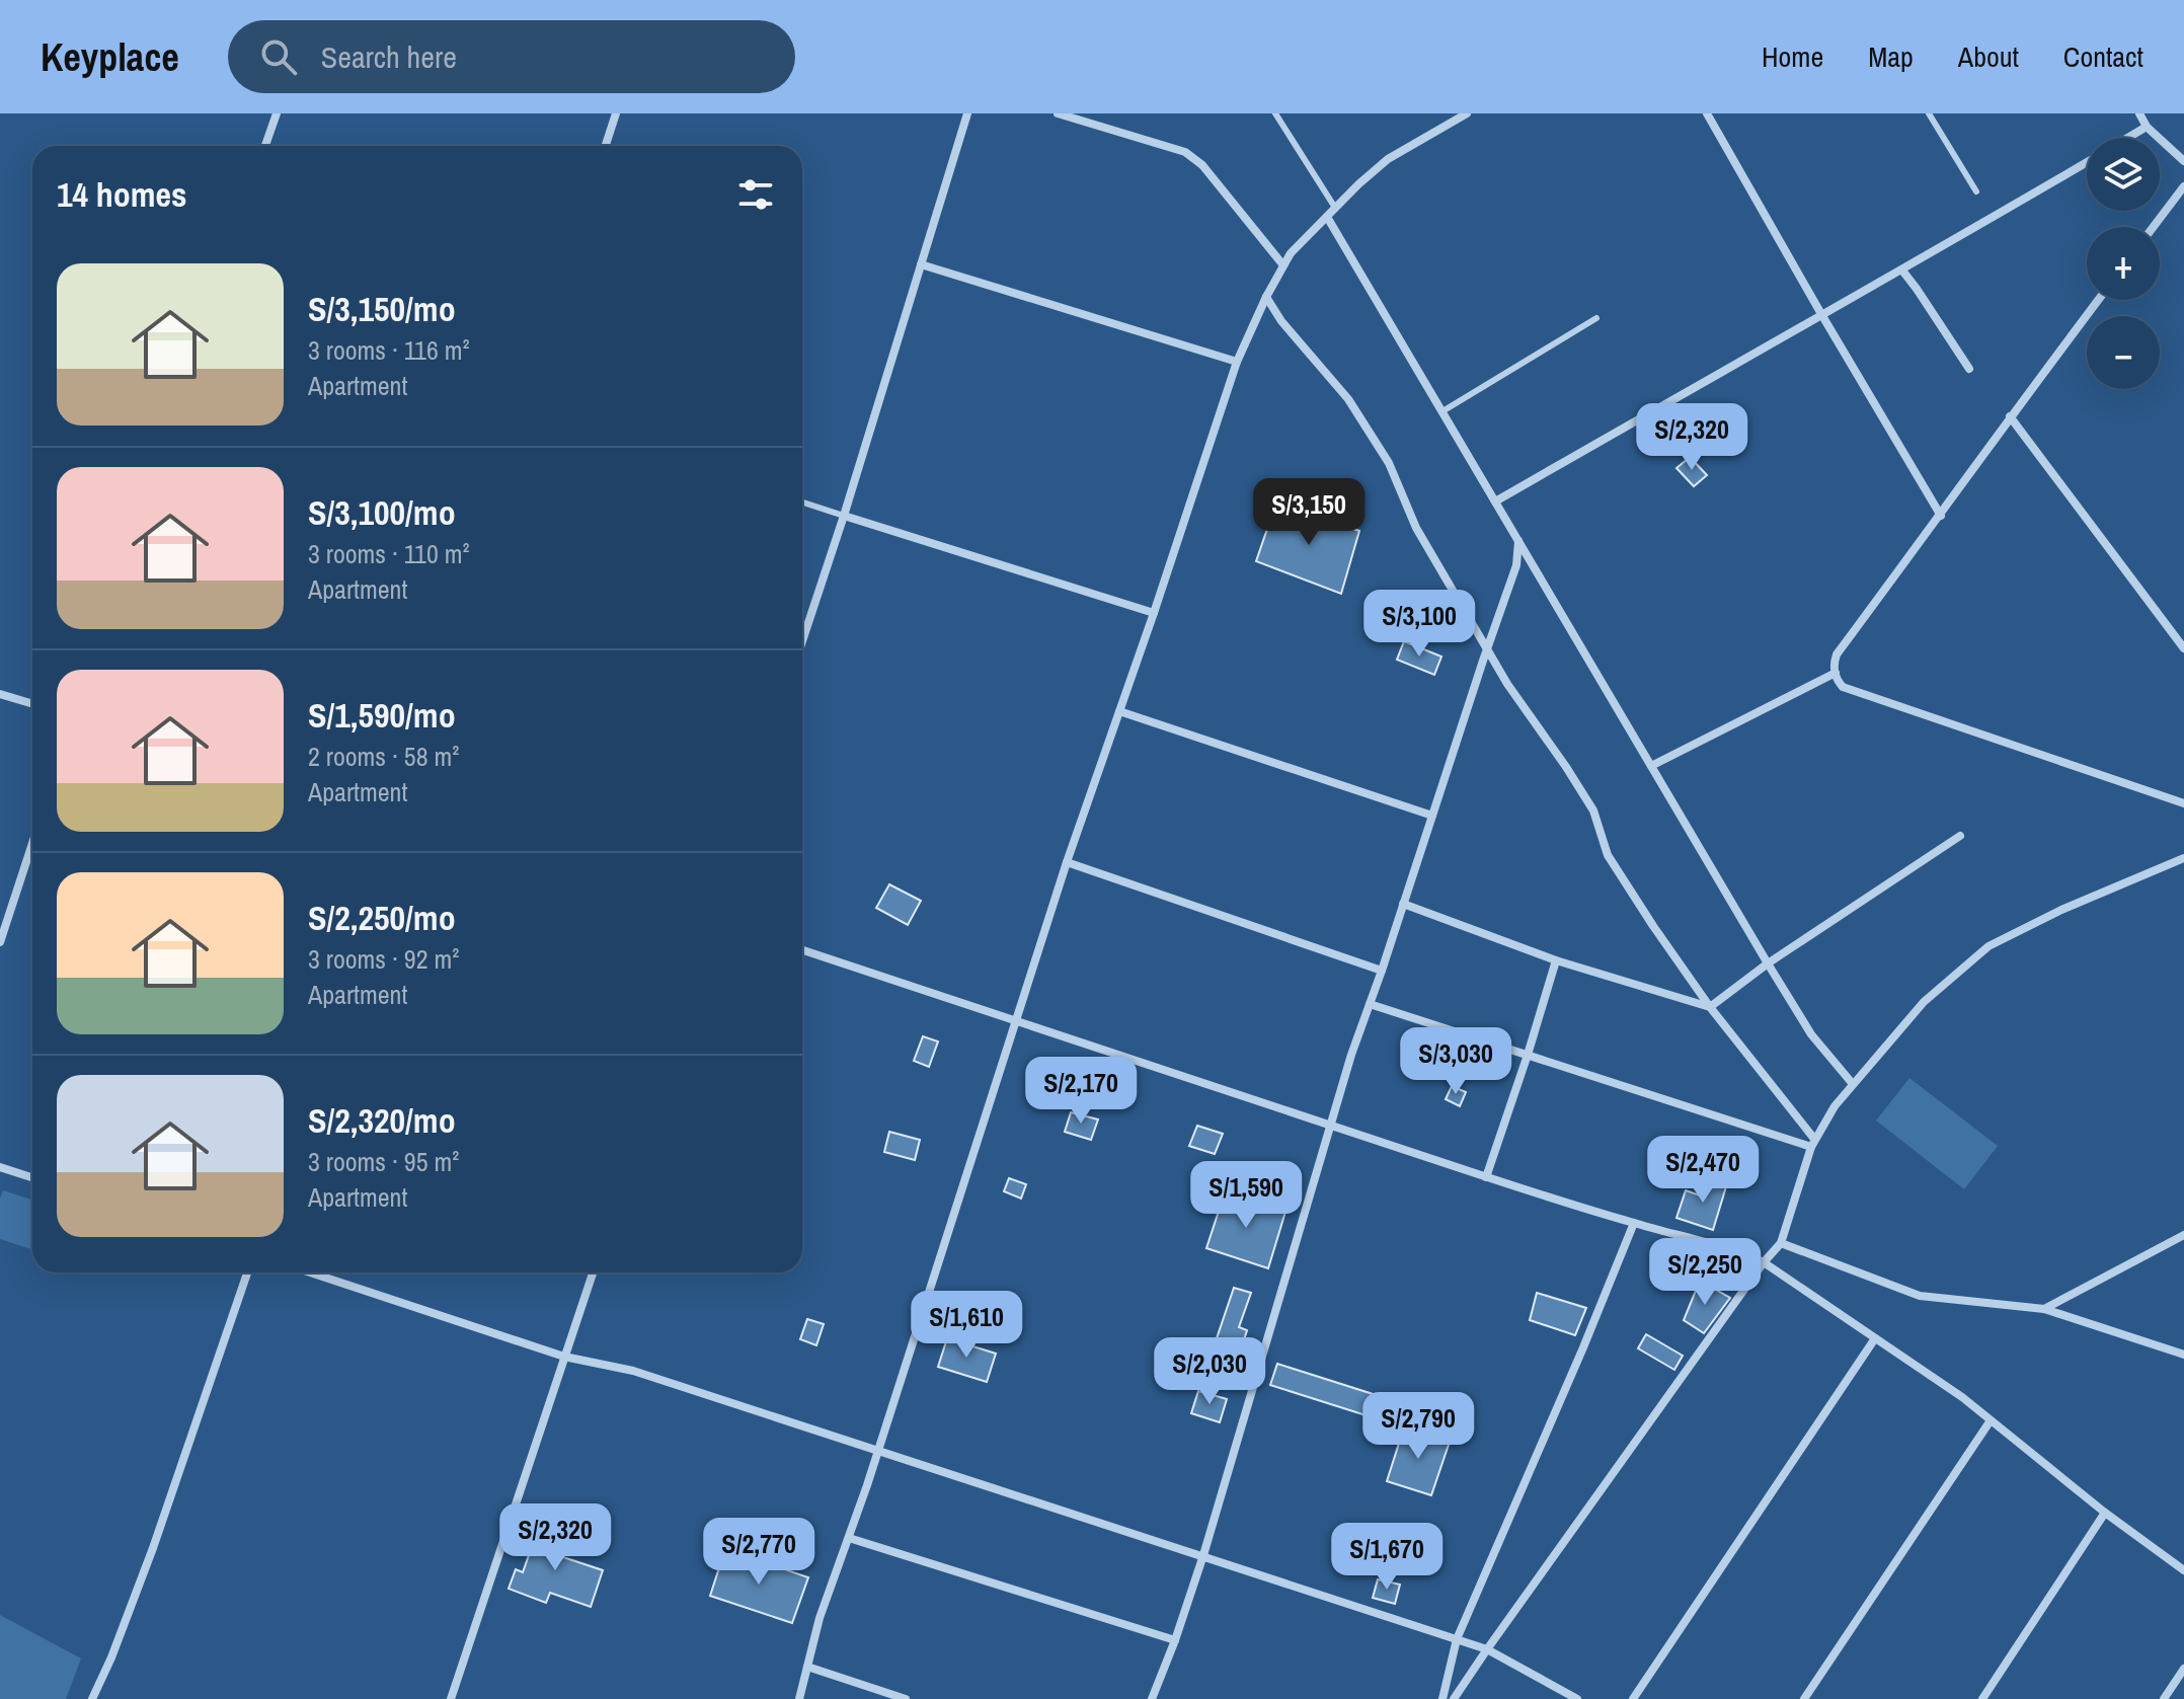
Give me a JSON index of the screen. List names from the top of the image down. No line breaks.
{"page":{"header":"Keyplace","search":"Search here","nav":["Home","Map","About","Contact"],"map_buttons":["+","−"],"heading":"14 homes","list":[{"name":"S/3,150/mo","note":"3 rooms · 116 m² · Apartment"},{"name":"S/3,100/mo","note":"3 rooms · 110 m² · Apartment"},{"name":"S/1,590/mo","note":"2 rooms · 58 m² · Apartment"},{"name":"S/2,250/mo","note":"3 rooms · 92 m² · Apartment"},{"name":"S/2,320/mo","note":"3 rooms · 95 m² · Apartment"}],"price":["S/2,320","S/3,150","S/3,100","S/3,030","S/2,170","S/2,470","S/1,590","S/2,250","S/1,610","S/2,030","S/2,790","S/2,320","S/2,770","S/1,670"]}}
